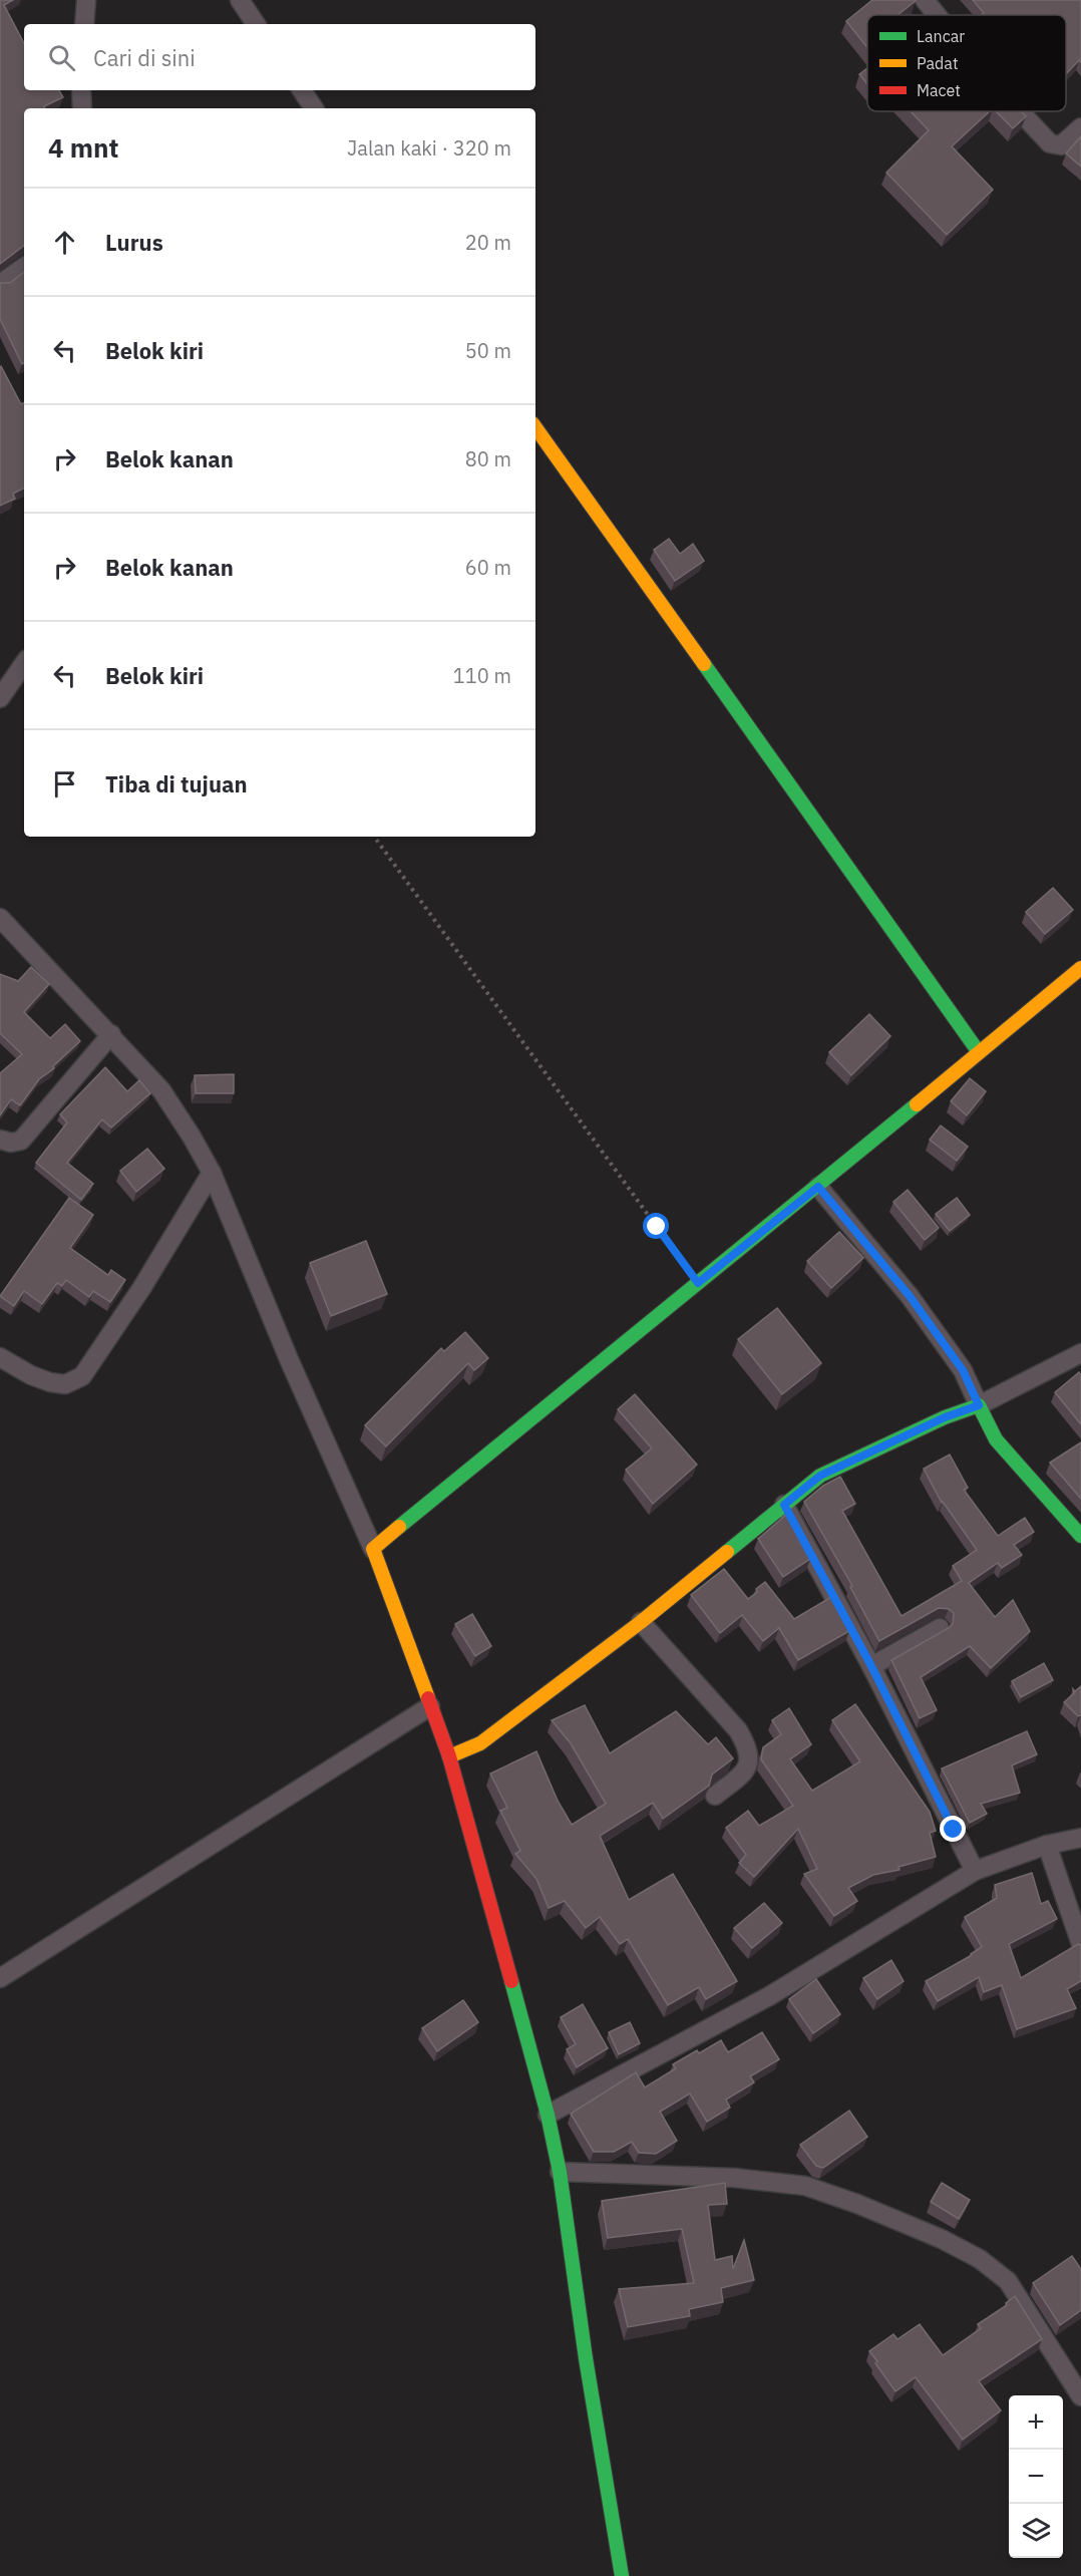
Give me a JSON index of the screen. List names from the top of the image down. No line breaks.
{"legend":["Lancar","Padat","Macet"],"page":{"search":"Cari di sini","heading":["4 mnt","Jalan kaki · 320 m"],"list":[["Lurus","20 m"],["Belok kiri","50 m"],["Belok kanan","80 m"],["Belok kanan","60 m"],["Belok kiri","110 m"],"Tiba di tujuan"],"map_buttons":["+","−"]}}
